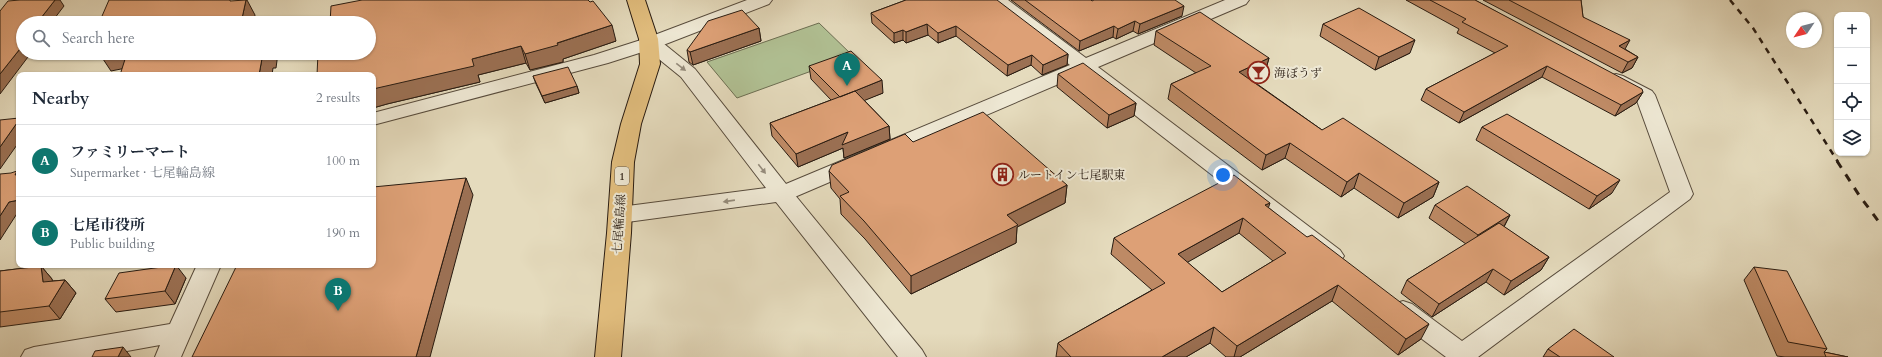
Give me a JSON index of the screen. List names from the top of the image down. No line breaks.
{"streets":{"main road":["1","七尾輪島線"]},"places":{"bar":["海ぼうず"],"building":["ルートイン七尾駅東"]},"north":"bottom left","page":{"map_buttons":["+","−"],"search":"Search here","pins":["A","B"],"heading":["Nearby","2 results"],"list":[{"mark":"A","name":"ファミリーマート","note":"Supermarket · 七尾輪島線","value":"100 m"},{"mark":"B","name":"七尾市役所","note":"Public building","value":"190 m"}]}}
